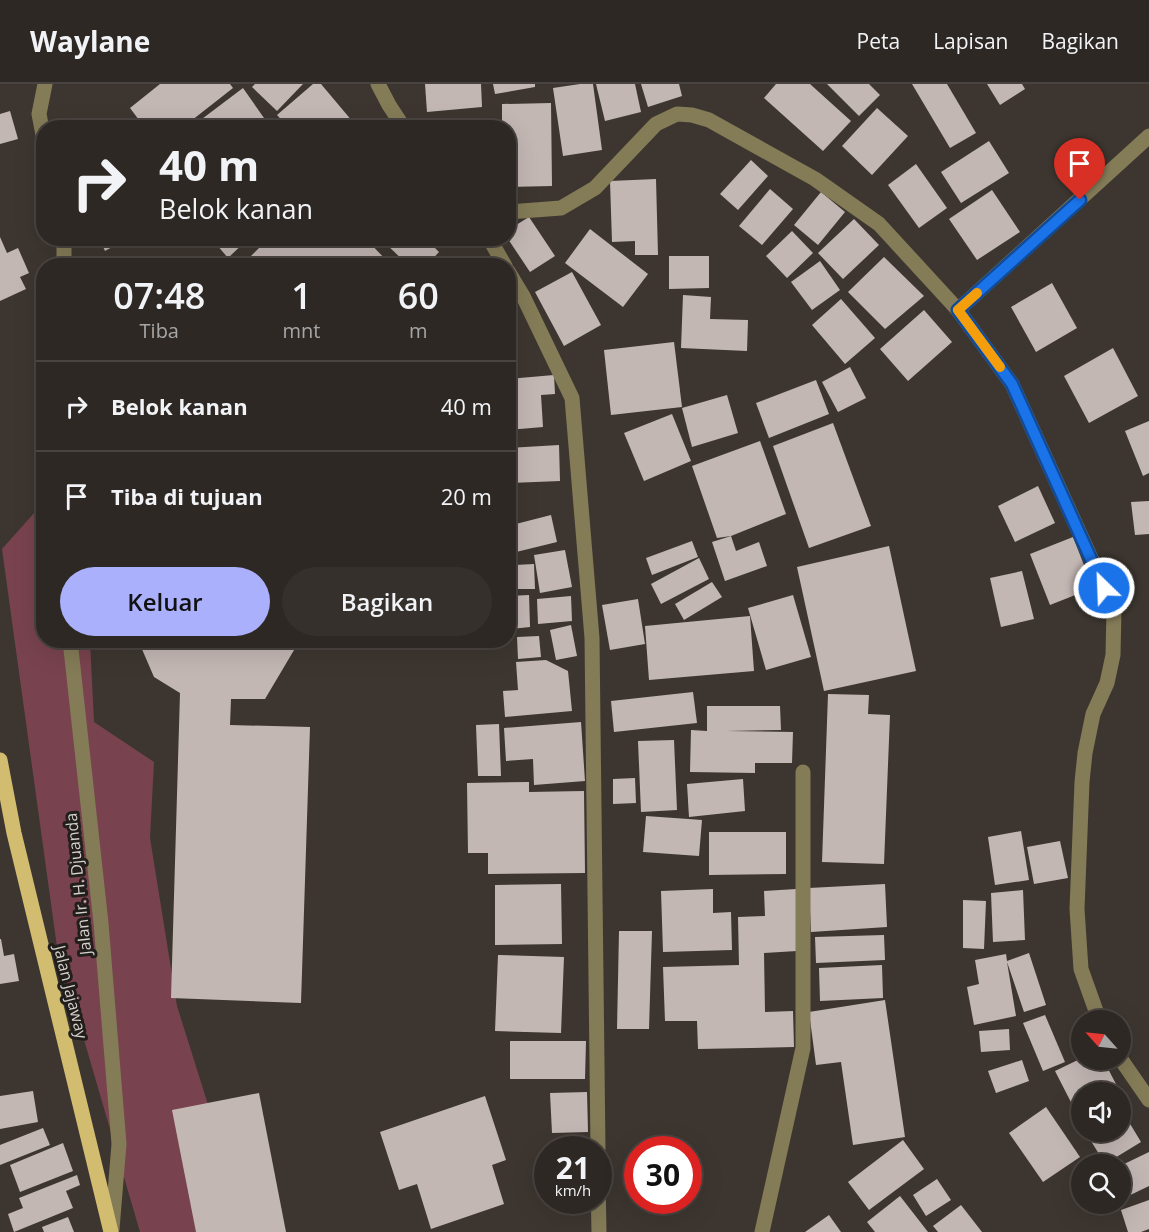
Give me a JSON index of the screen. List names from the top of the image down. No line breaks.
{"streets":{"main road":["Jalan Jajaway"],"street":["Jalan Ir. H. Djuanda"]},"crossings":[["Jalan Ir. H. Djuanda","Jalan Jajaway"]],"north":"top left","page":{"header":"Waylane","nav":["Peta","Lapisan","Bagikan"],"turn":["40 m","Belok kanan"],"eta":["07:48","Tiba","1","mnt","60","m"],"list":[{"name":"Belok kanan","value":"40 m"},{"name":"Tiba di tujuan","value":"20 m"}],"buttons":["Keluar","Bagikan"],"speed":"21 km/h","limit":"30"}}
